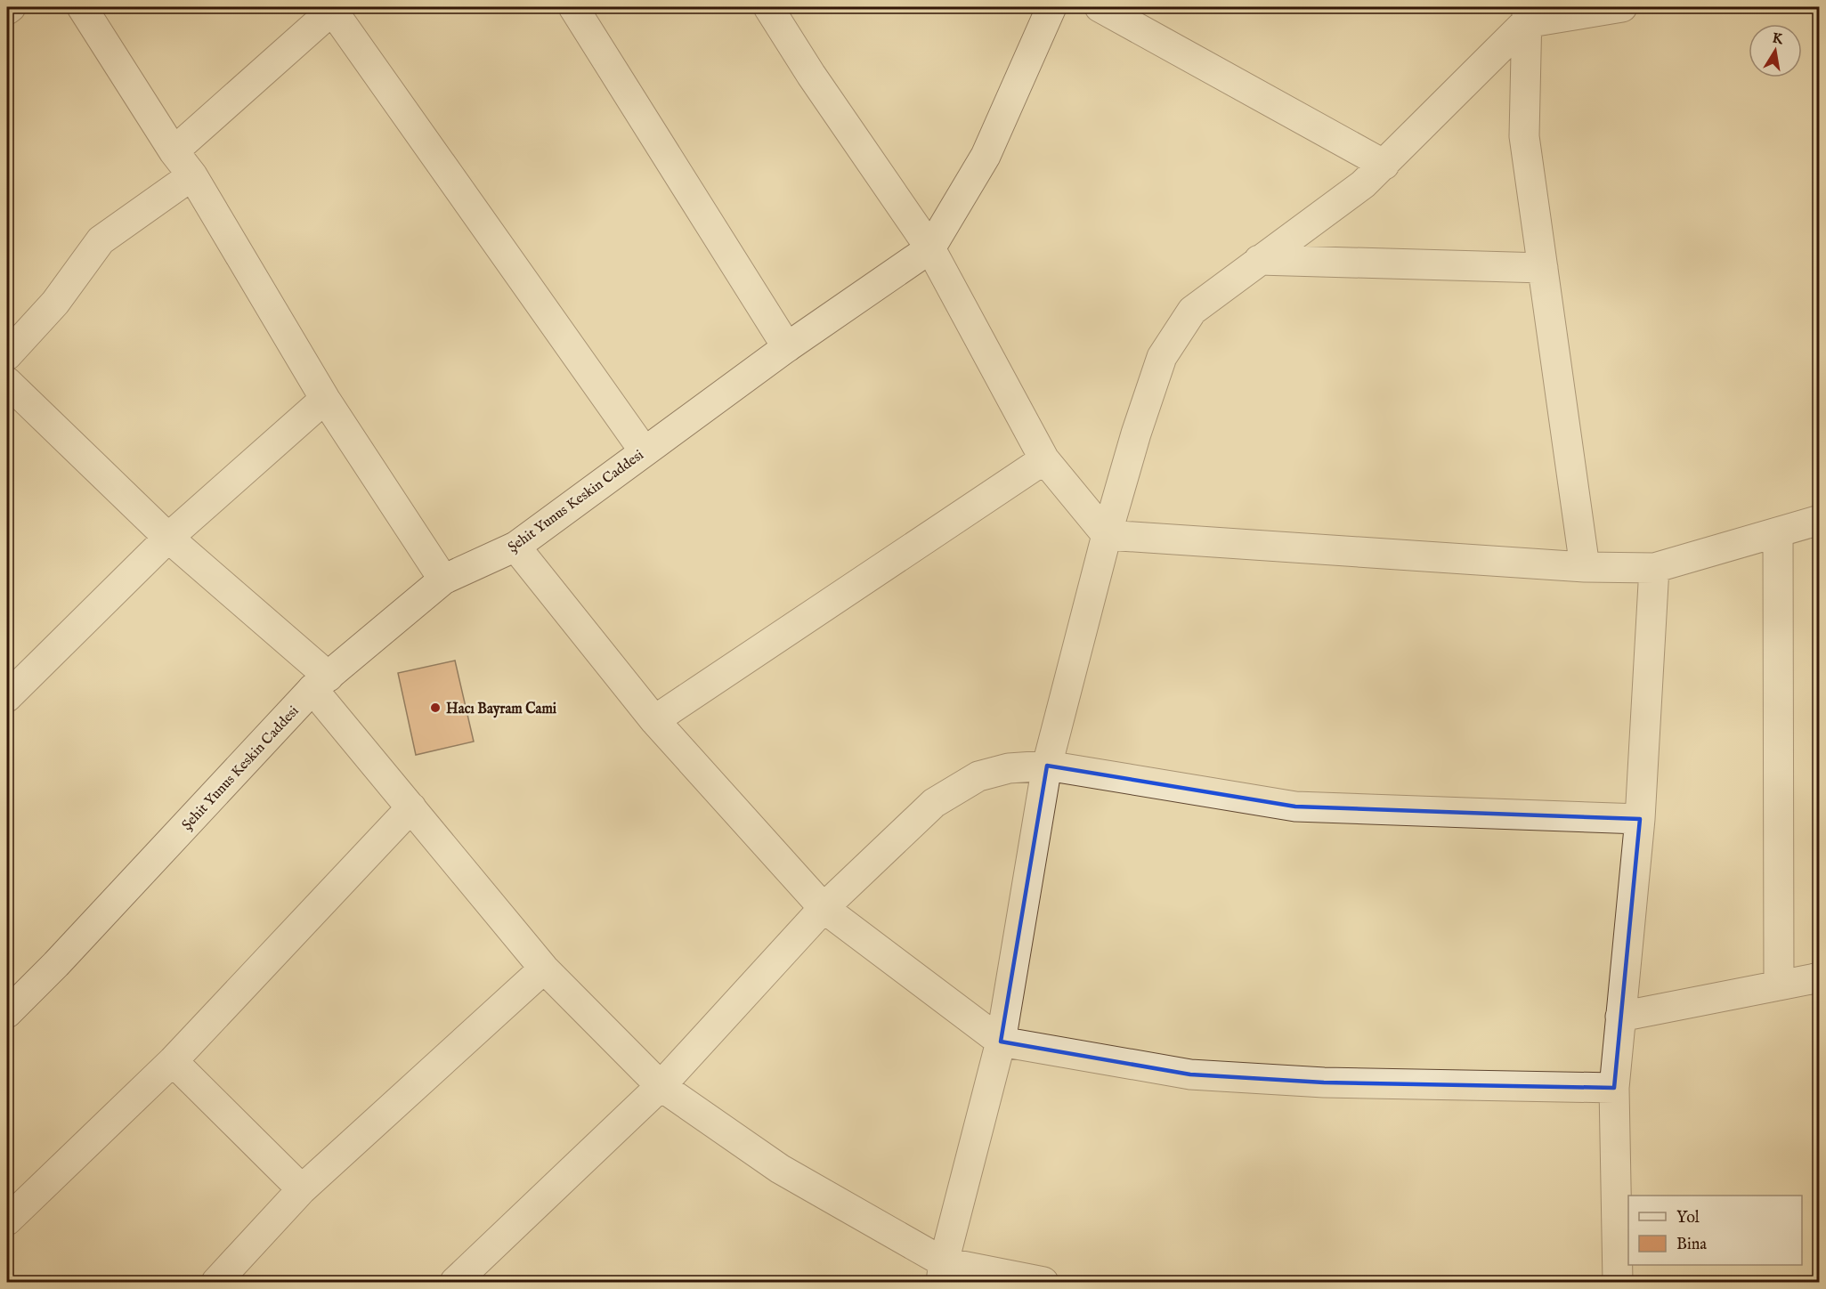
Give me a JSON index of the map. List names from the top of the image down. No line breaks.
{"streets":{"street":["Şehit Yunus Keskin Caddesi"]},"places":["Hacı Bayram Cami"],"legend":["Yol","Bina"],"north":"top"}
